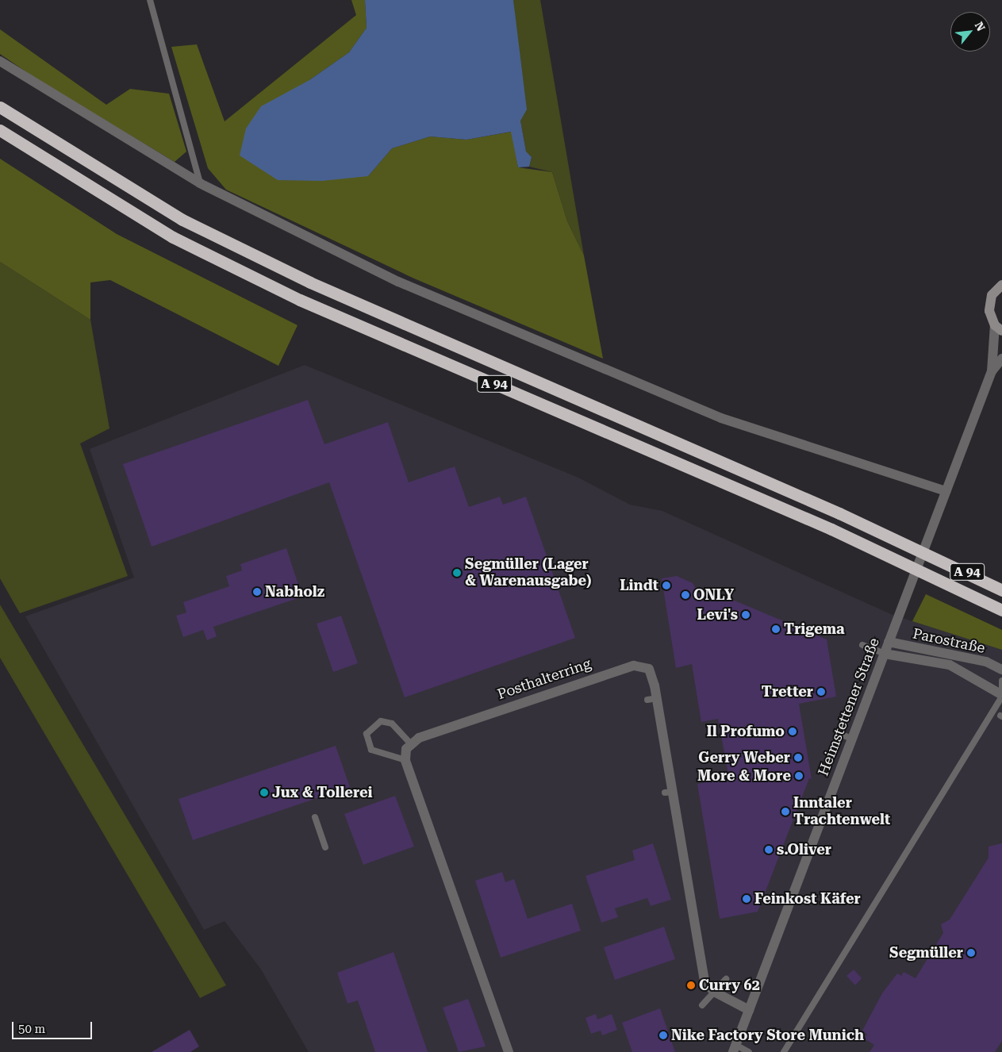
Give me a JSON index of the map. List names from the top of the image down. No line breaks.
{"streets":{"highway":["A 94"],"street":["Parostraße","Posthalterring","Heimstettener Straße"]},"crossings":[["Parostraße","Heimstettener Straße"],["Posthalterring","Heimstettener Straße"]],"places":["Segmüller (Lager & Warenausgabe)","Lindt","Nabholz","ONLY","Levi's","Trigema","Tretter","Il Profumo","Gerry Weber","More & More","Jux & Tollerei","Inntaler Trachtenwelt","s.Oliver","Feinkost Käfer","Segmüller","Curry 62","Nike Factory Store Munich"],"scale_bar":"50 m","north":"top right"}
